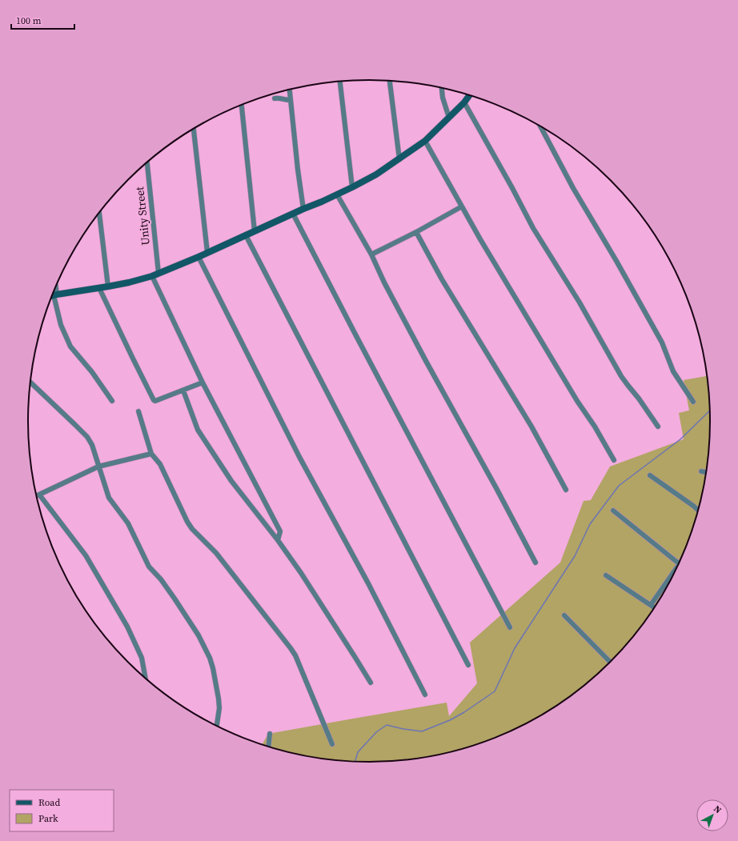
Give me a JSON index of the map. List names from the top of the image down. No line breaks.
{"streets":{"street":["Unity Street"]},"legend":["Road","Park"],"scale_bar":"100 m","north":"top right"}
